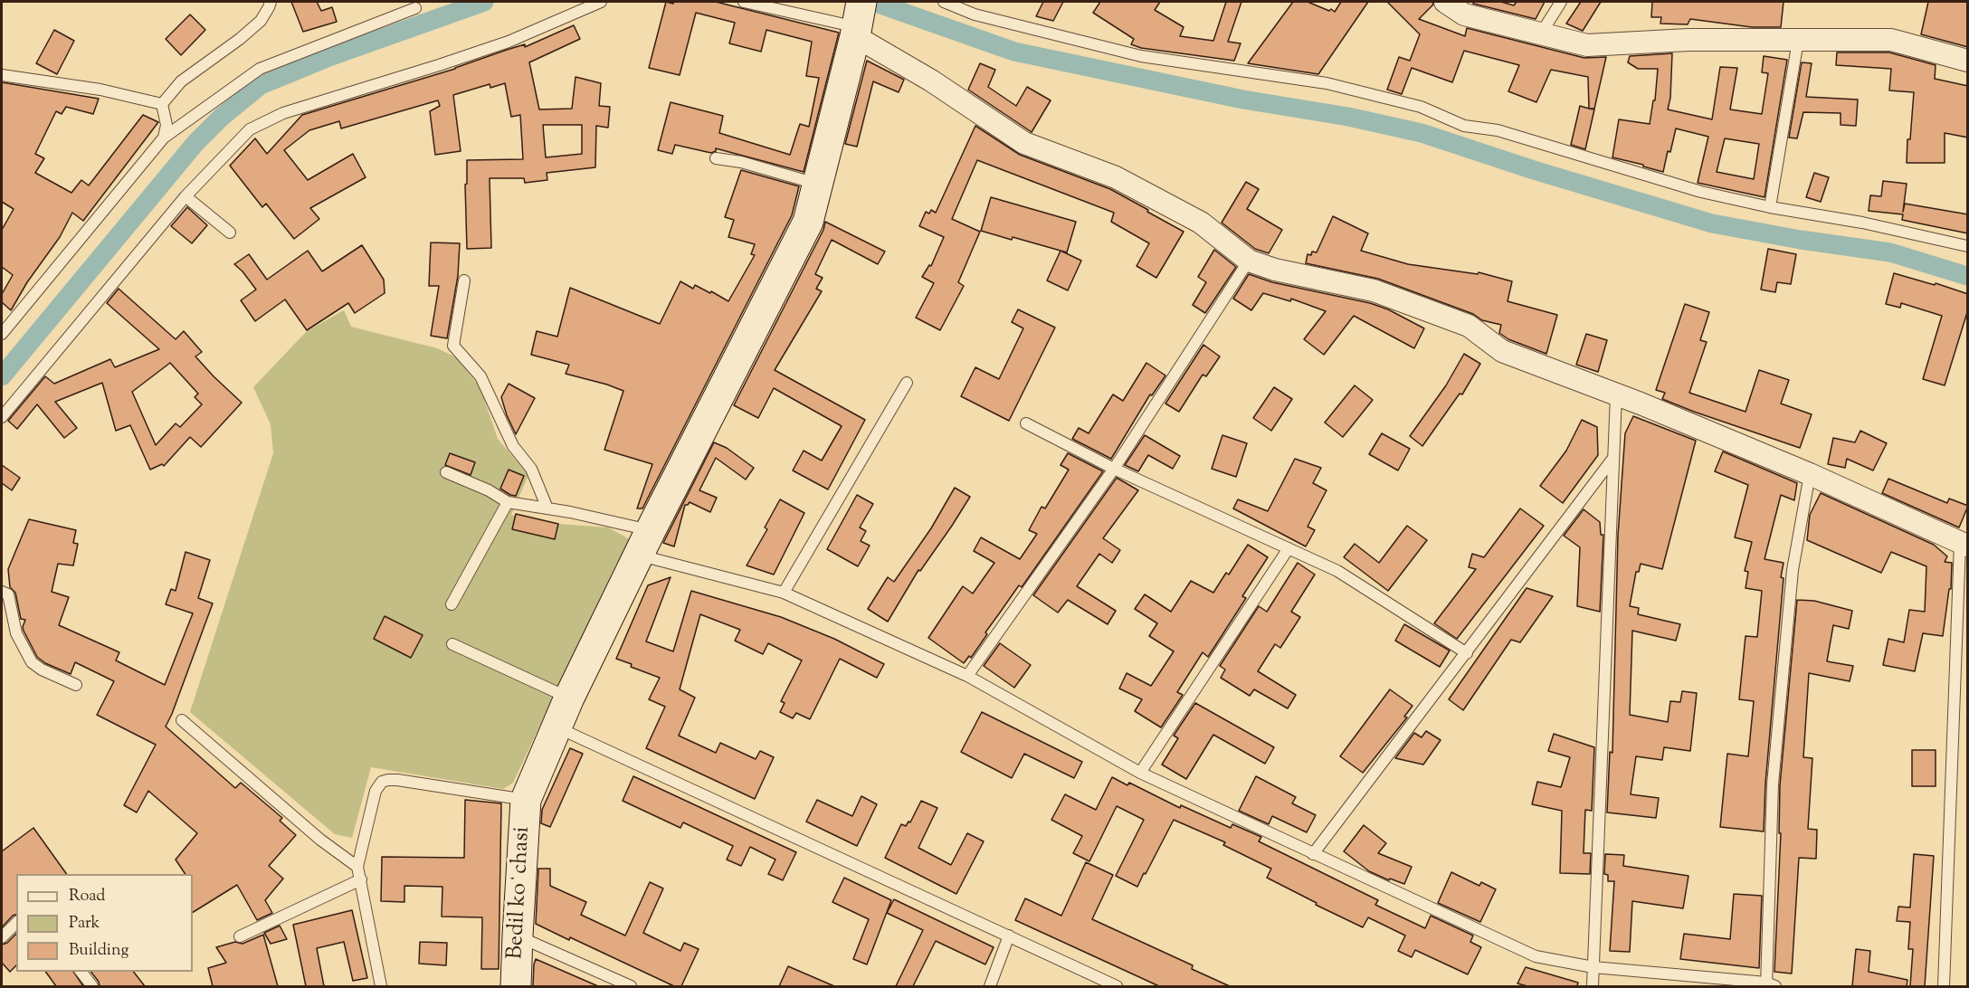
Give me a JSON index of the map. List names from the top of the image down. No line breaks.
{"streets":{"street":["Bedil koʻchasi"]},"legend":["Road","Park","Building"]}
